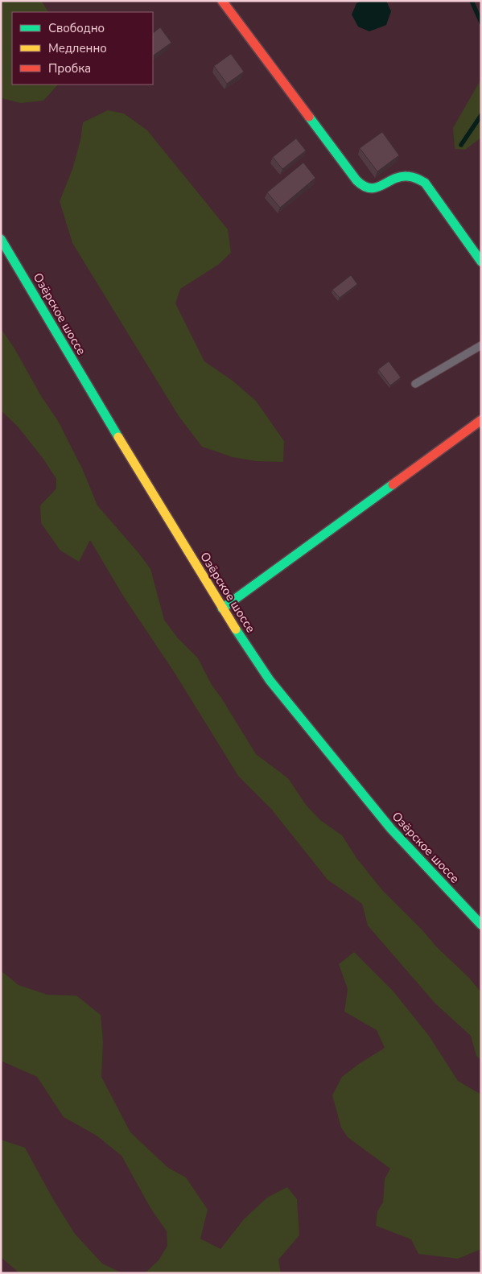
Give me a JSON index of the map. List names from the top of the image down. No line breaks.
{"streets":{"main road":["Озёрское шоссе"]},"legend":["Свободно","Медленно","Пробка"]}
